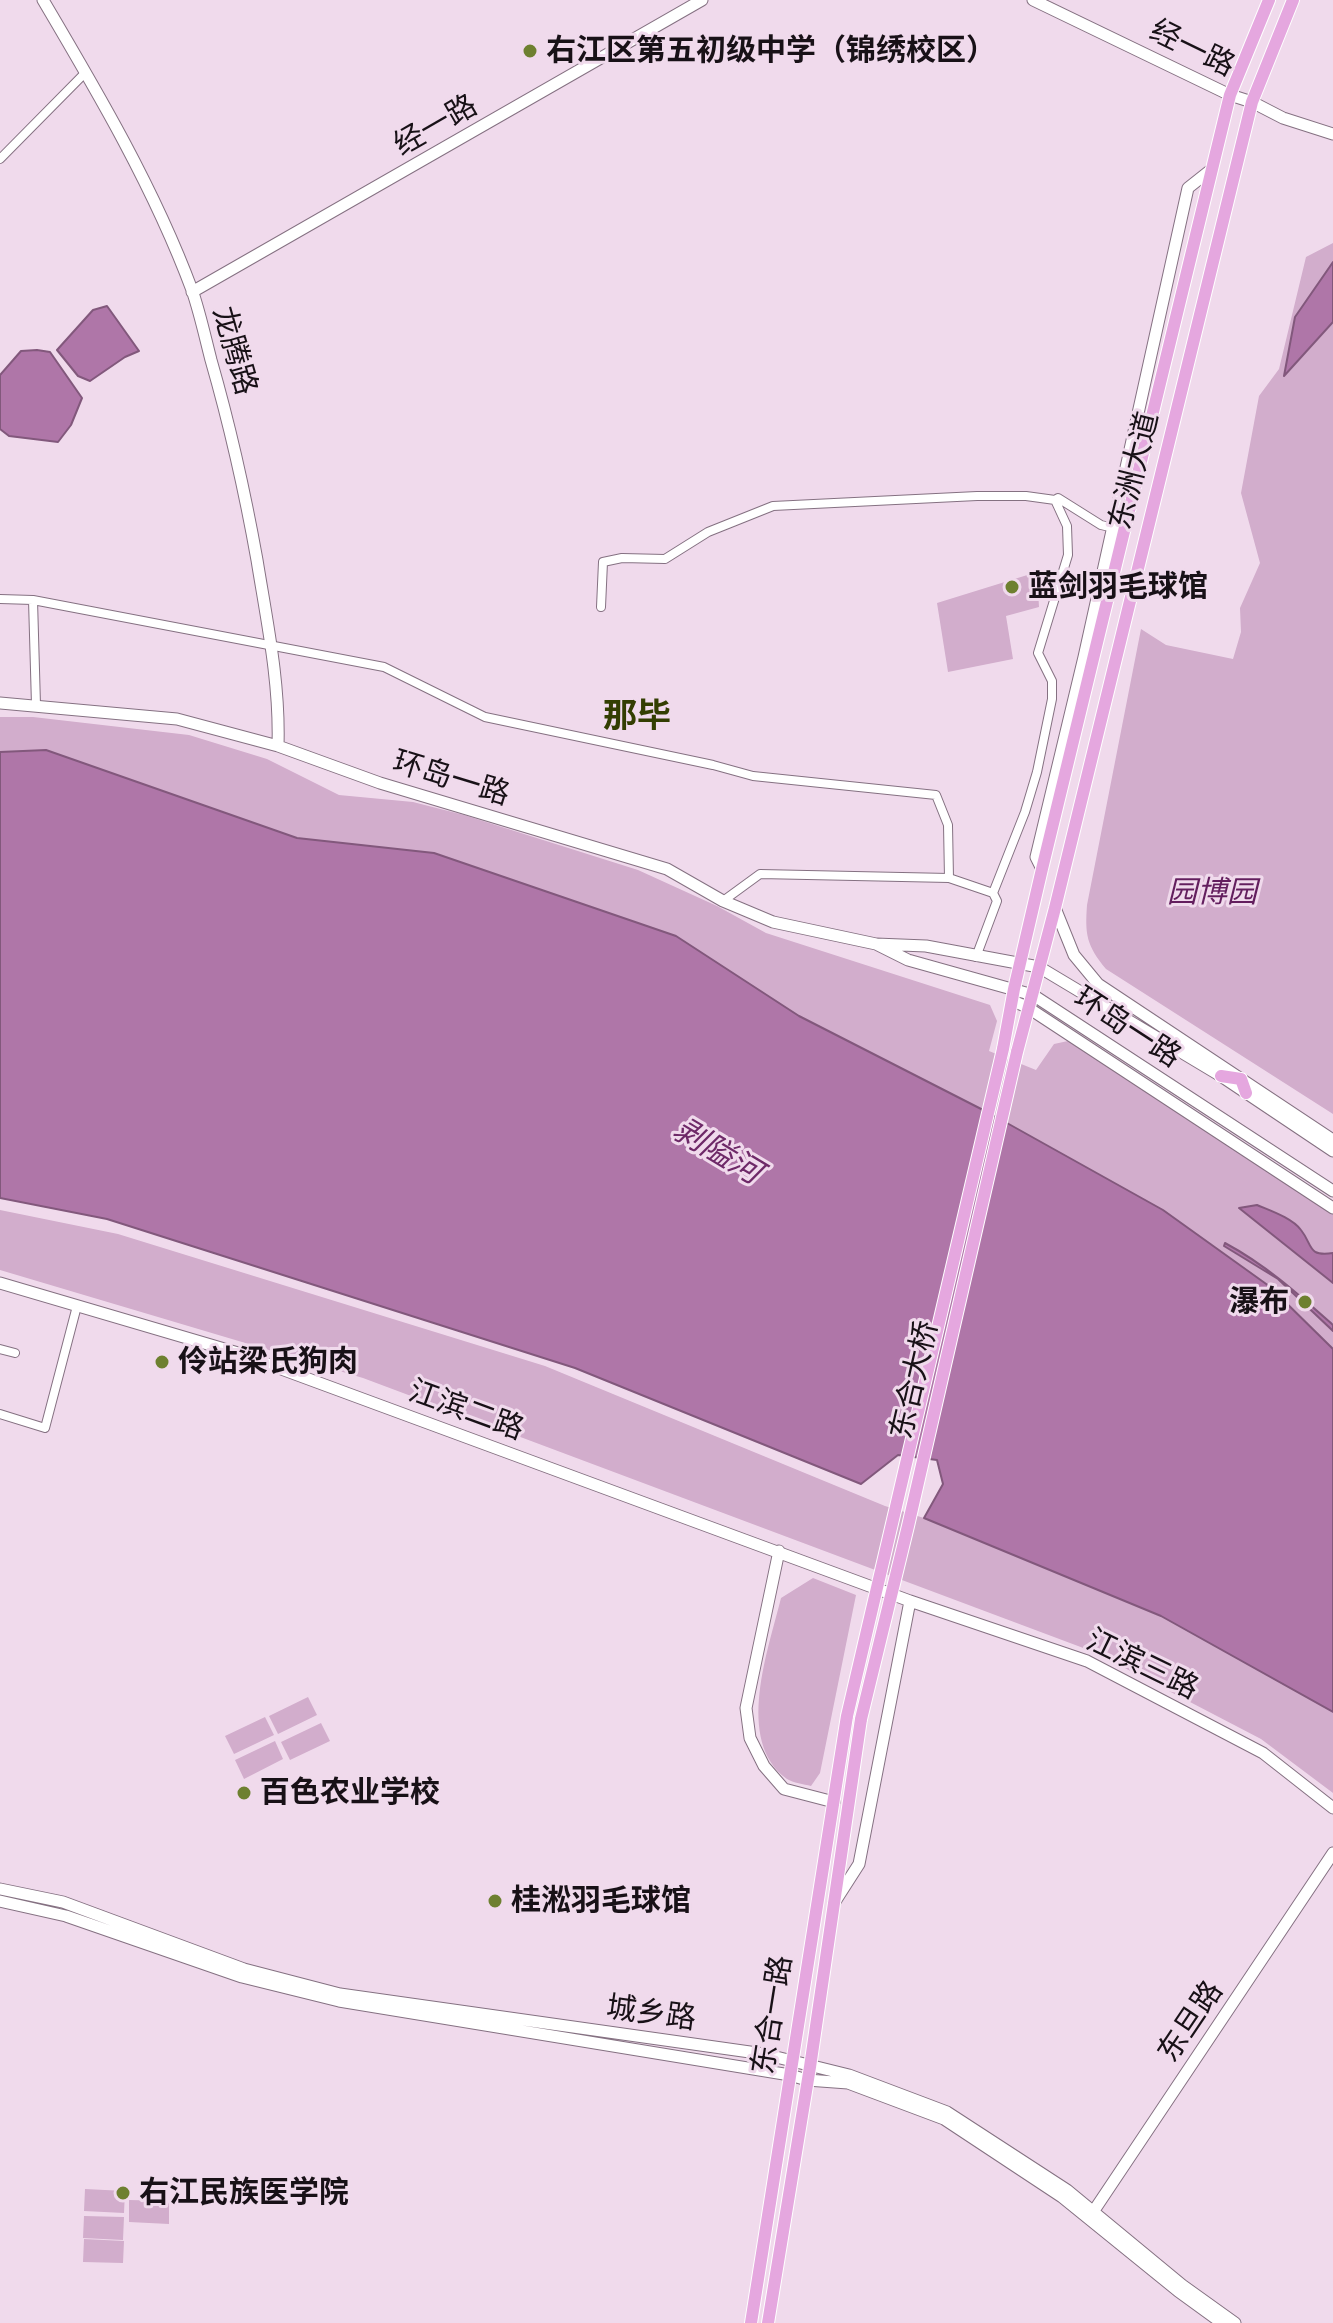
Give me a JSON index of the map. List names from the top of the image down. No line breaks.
{"streets":{"main road":["经一路","龙腾路","东洲大道","环岛一路","东合大桥","江滨二路","江滨三路","城乡路","东合一路","东旦路"]},"crossings":[["经一路","龙腾路"],["经一路","东洲大道"],["龙腾路","环岛一路"],["东洲大道","环岛一路"],["东洲大道","东合大桥"],["东合大桥","东合一路"],["江滨二路","江滨三路"],["城乡路","东合一路"],["城乡路","东旦路"]],"districts":["那毕"],"water":["剥隘河"],"parks":["园博园"],"places":["右江区第五初级中学（锦绣校区）","蓝剑羽毛球馆","瀑布","伶站梁氏狗肉","百色农业学校","桂淞羽毛球馆","右江民族医学院"]}
